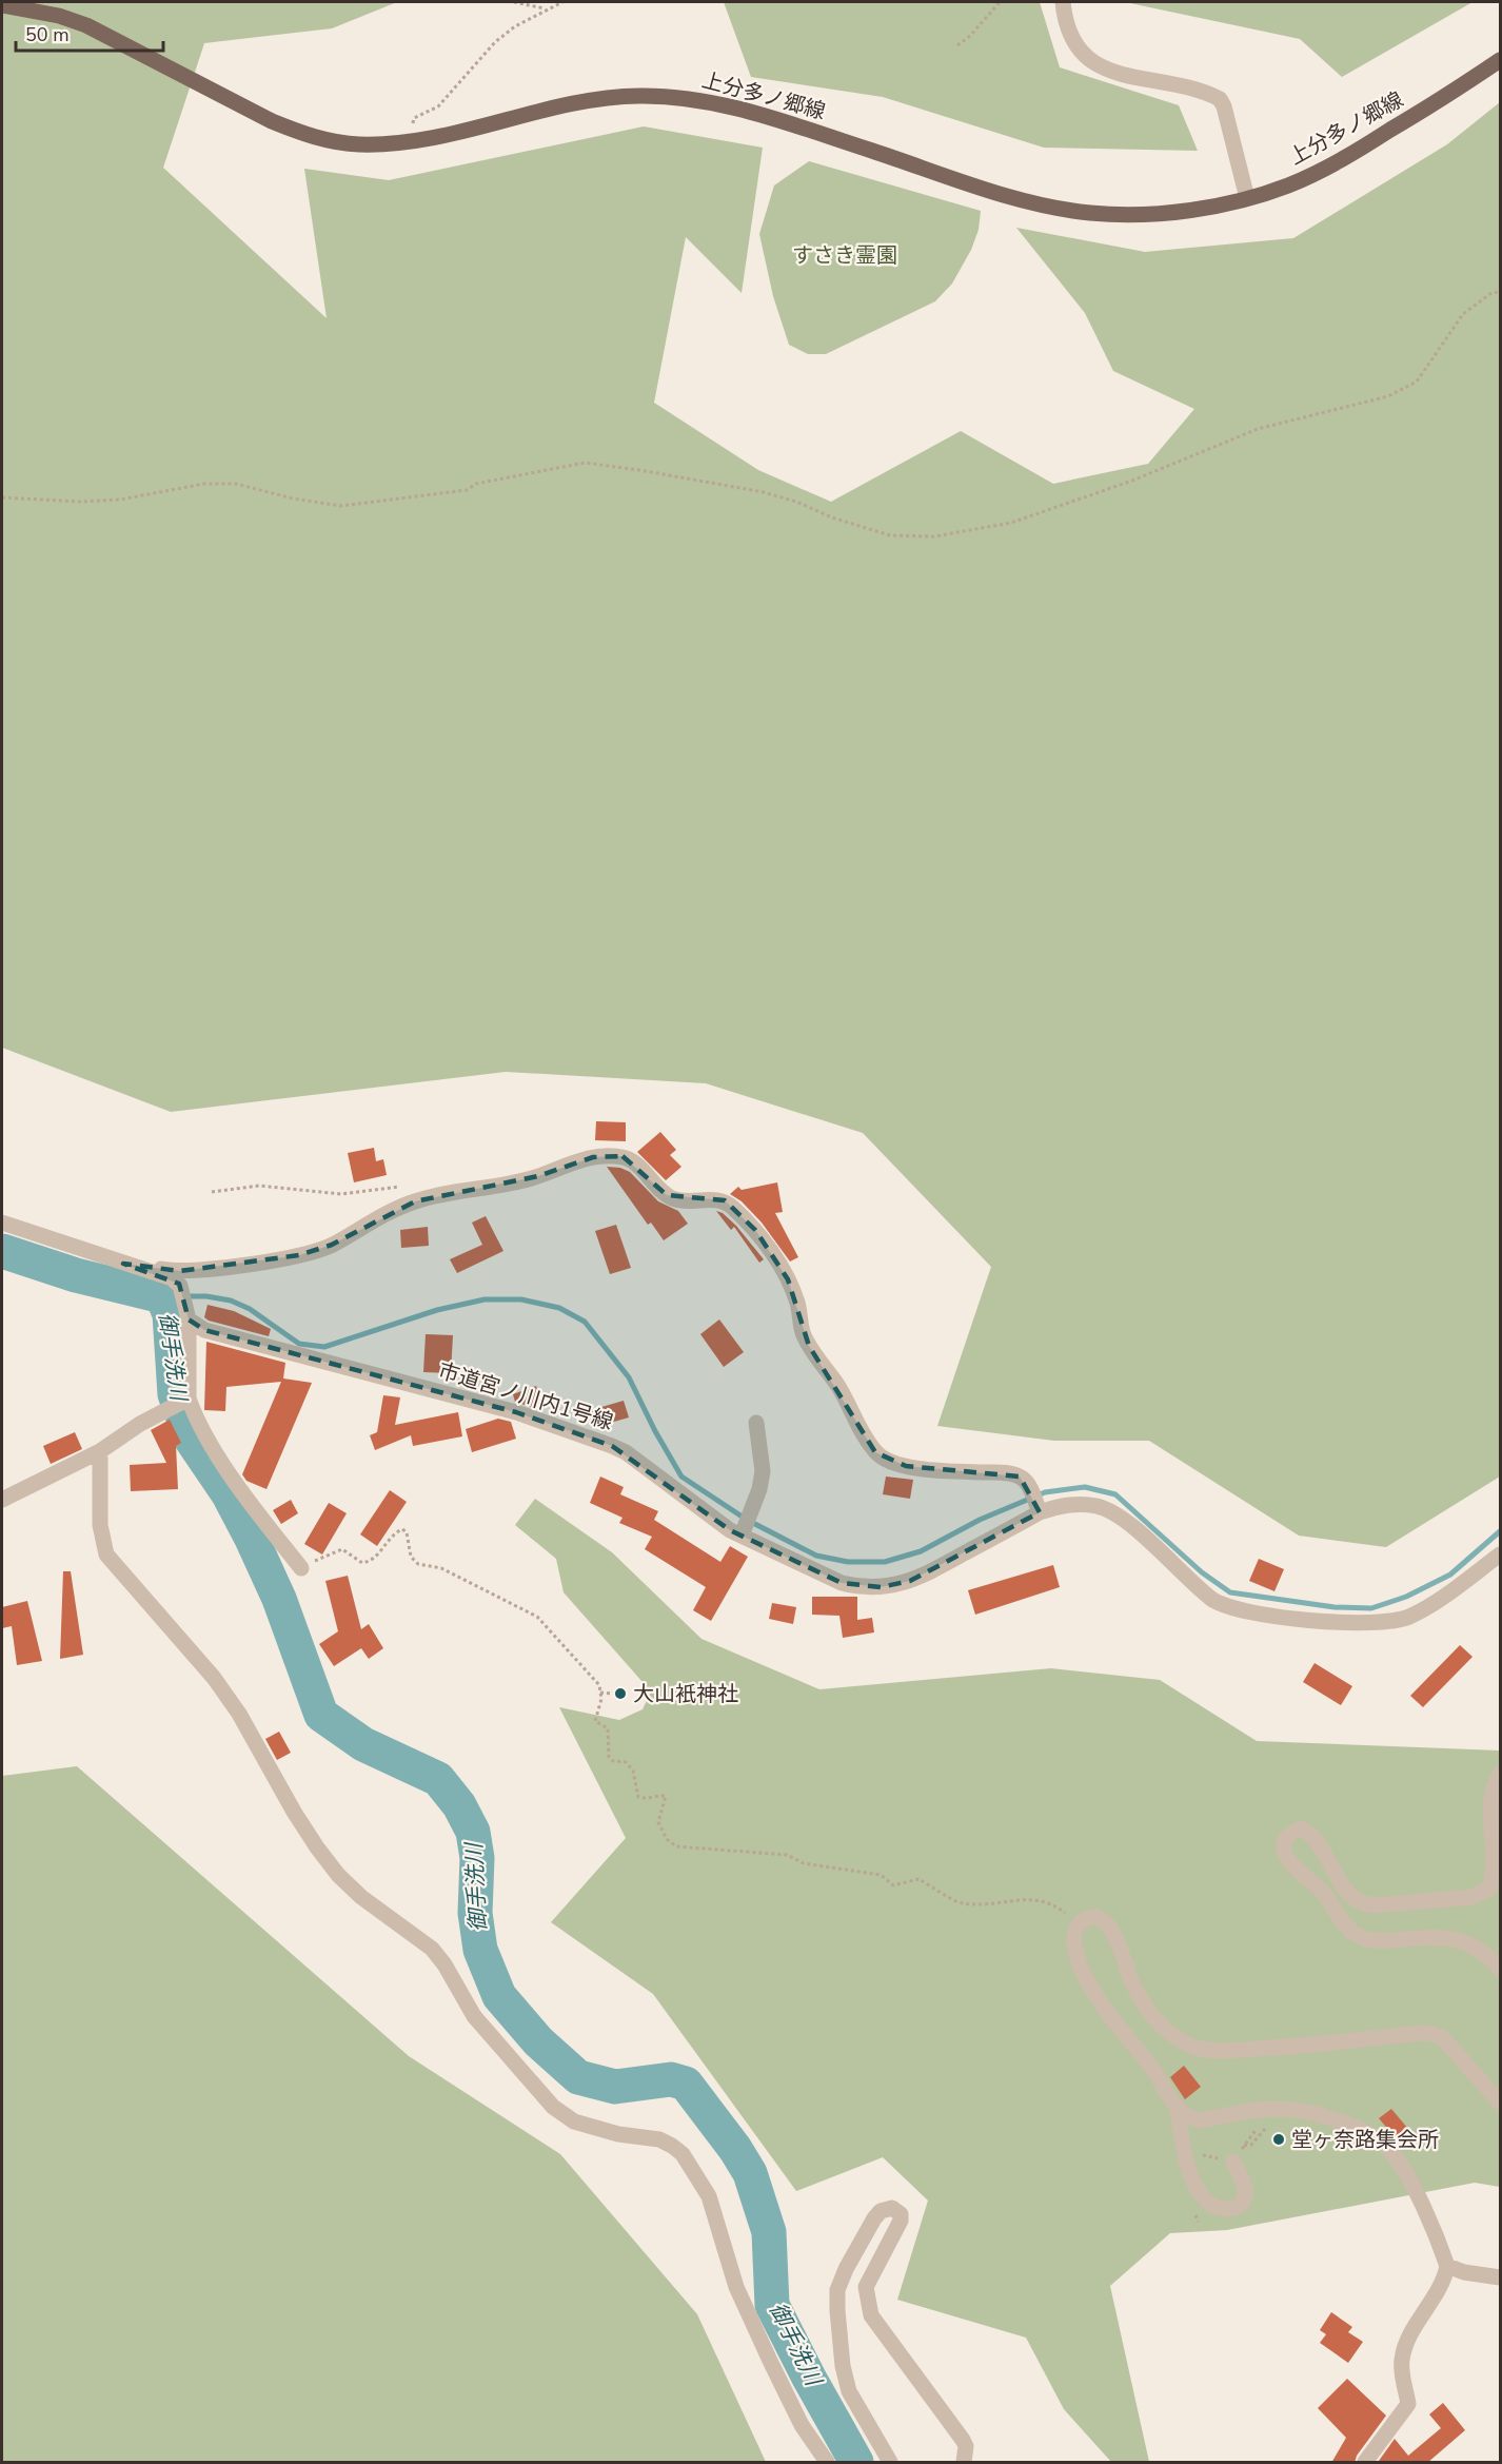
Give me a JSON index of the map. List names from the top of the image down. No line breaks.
{"streets":{"main road":["上分多ノ郷線"],"street":["市道宮ノ川内1号線"]},"water":["御手洗川"],"parks":["すさき霊園"],"places":["大山衹神社","堂ヶ奈路集会所"],"scale_bar":"50 m"}
